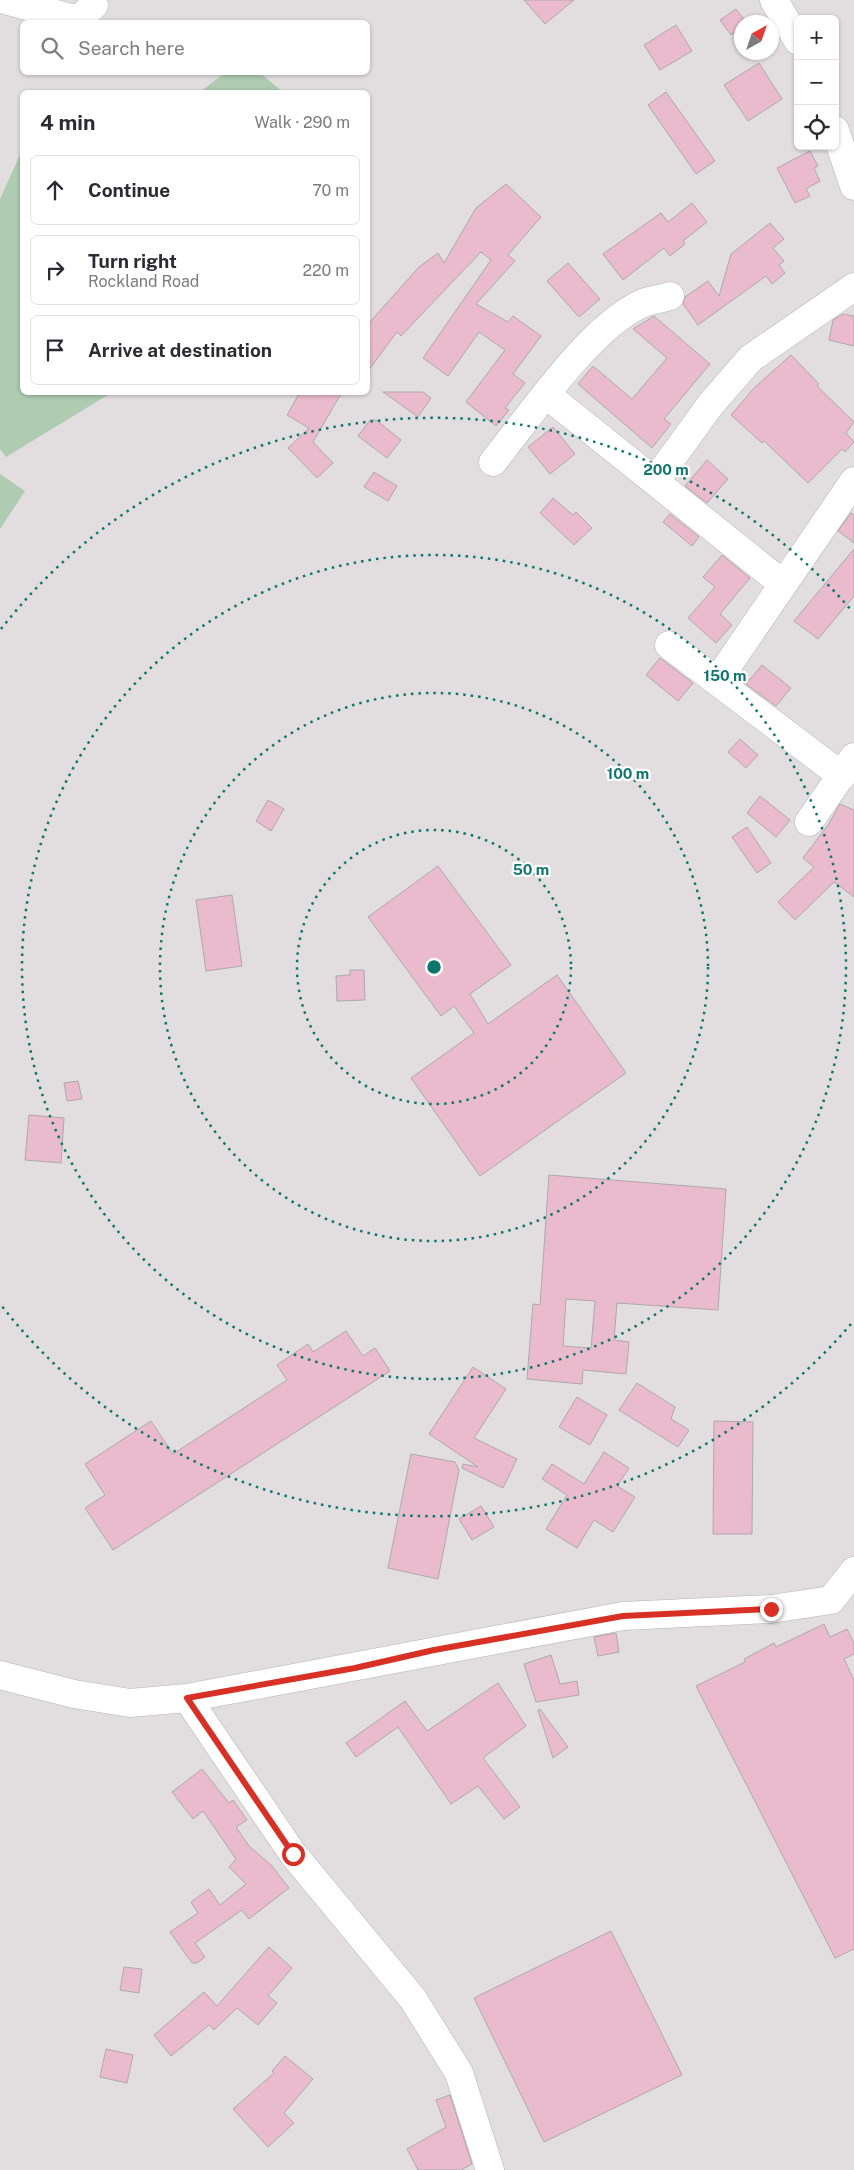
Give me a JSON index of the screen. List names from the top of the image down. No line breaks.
{"north":"top right","page":{"map_buttons":["+","−"],"search":"Search here","heading":["4 min","Walk · 290 m"],"list":[["Continue","70 m"],["Turn right","Rockland Road","220 m"],"Arrive at destination"]},"rings":["200 m","150 m","100 m","50 m"]}
